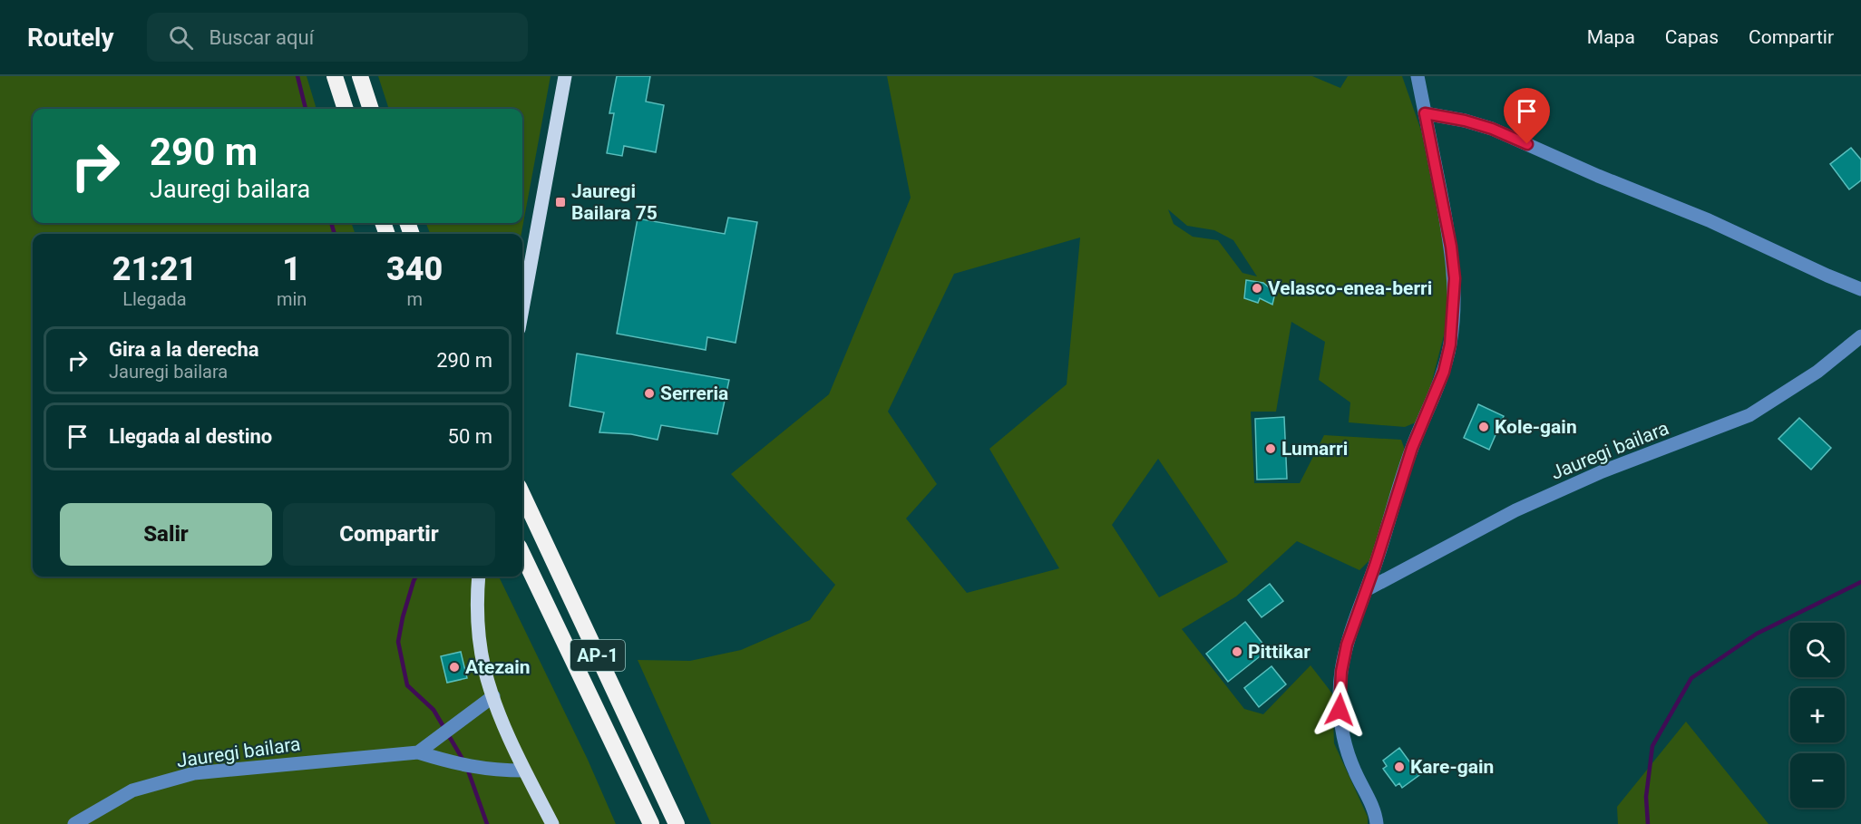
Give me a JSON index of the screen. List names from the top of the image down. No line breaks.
{"streets":{"highway":["AP-1"],"street":["Jauregi bailara"]},"places":{"transit":["Jauregi Bailara 75"],"other":["Velasco-enea-berri","Serreria","Kole-gain","Lumarri","Pittikar","Atezain","Kare-gain"]},"page":{"header":"Routely","search":"Buscar aquí","nav":["Mapa","Capas","Compartir"],"turn":["290 m","Jauregi bailara"],"eta":["21:21","Llegada","1","min","340","m"],"list":[{"name":"Gira a la derecha","note":"Jauregi bailara","value":"290 m"},{"name":"Llegada al destino","value":"50 m"}],"buttons":["Salir","Compartir"],"map_buttons":["+","−"]}}
